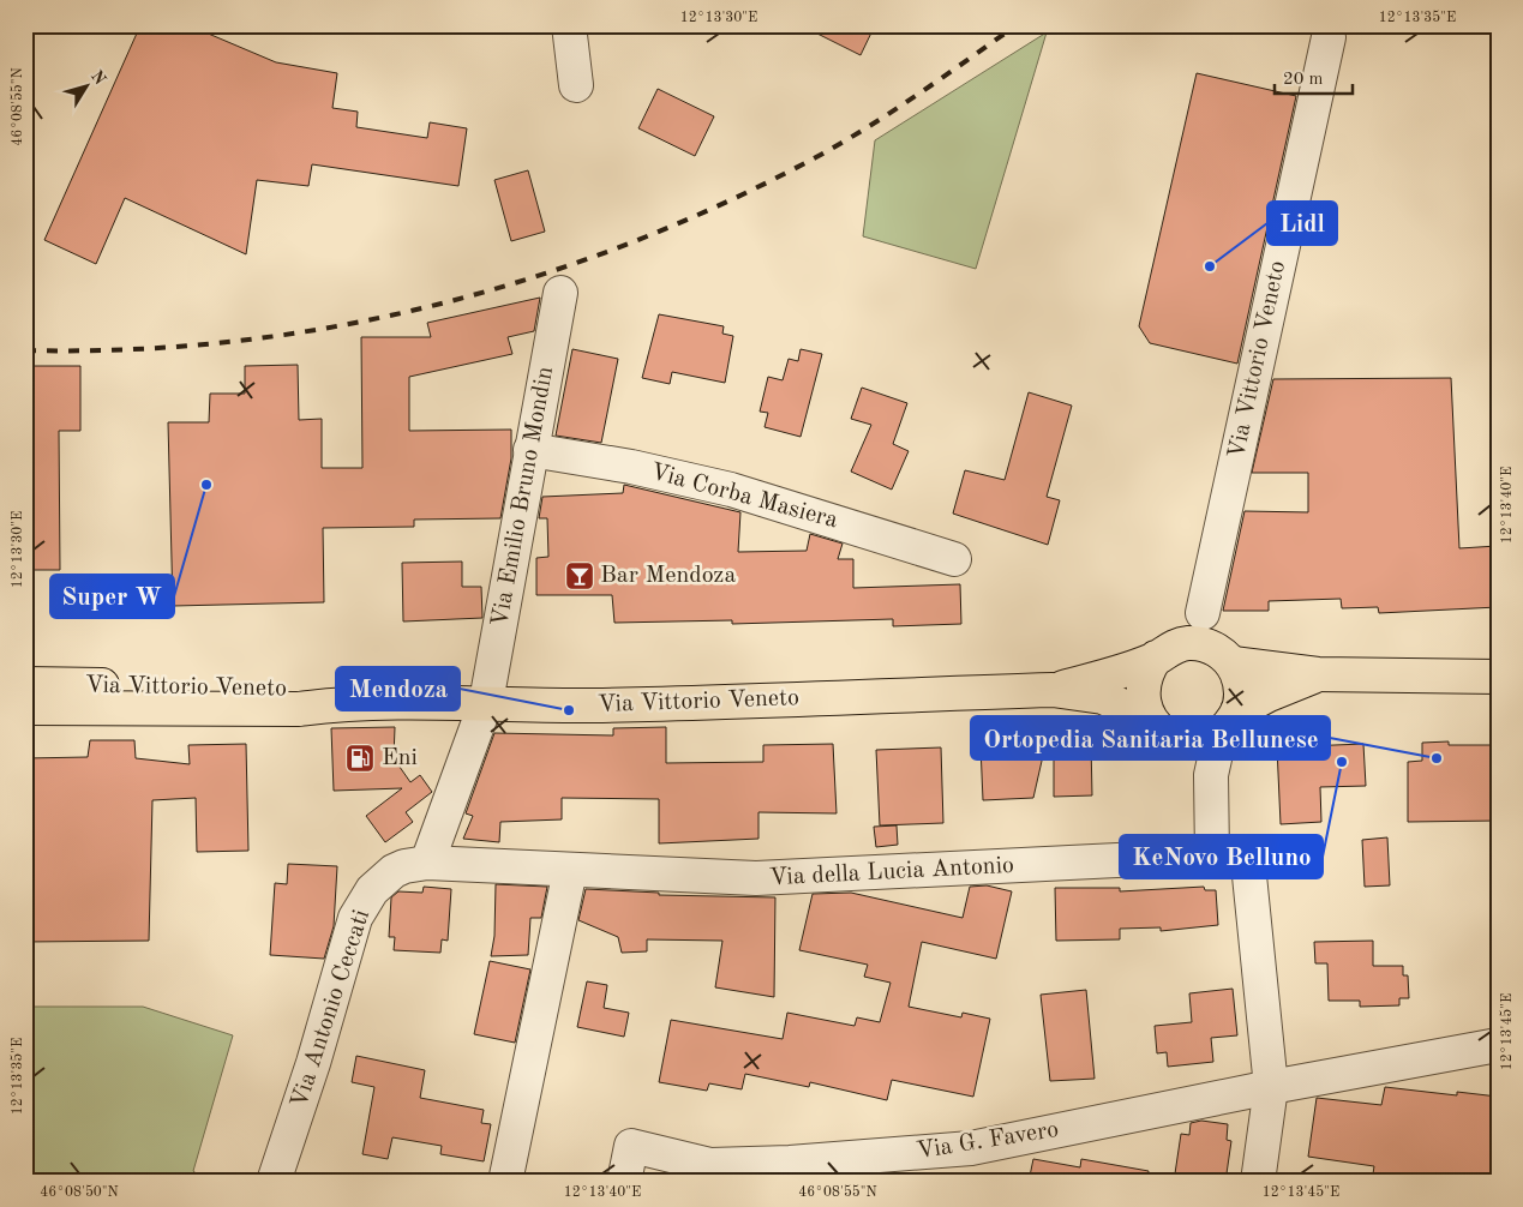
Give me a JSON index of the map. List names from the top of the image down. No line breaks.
{"streets":{"main road":["Via Vittorio Veneto"],"street":["Via Emilio Bruno Mondin","Via Corba Masiera","Via della Lucia Antonio","Via Antonio Ceccati","Via G. Favero"]},"crossings":[["Via Vittorio Veneto","Via Emilio Bruno Mondin"],["Via Emilio Bruno Mondin","Via Corba Masiera"],["Via della Lucia Antonio","Via Antonio Ceccati"],["Via della Lucia Antonio","Via G. Favero"]],"places":{"other":["Lidl","Super W","Mendoza","Ortopedia Sanitaria Bellunese","KeNovo Belluno"],"bar":["Bar Mendoza"],"fuel station":["Eni"]},"scale_bar":"20 m","north":"top right","coordinates":["12°13'30\"E","12°13'35\"E","46°08'55\"N","12°13'40\"E","12°13'45\"E","46°08'50\"N"]}
